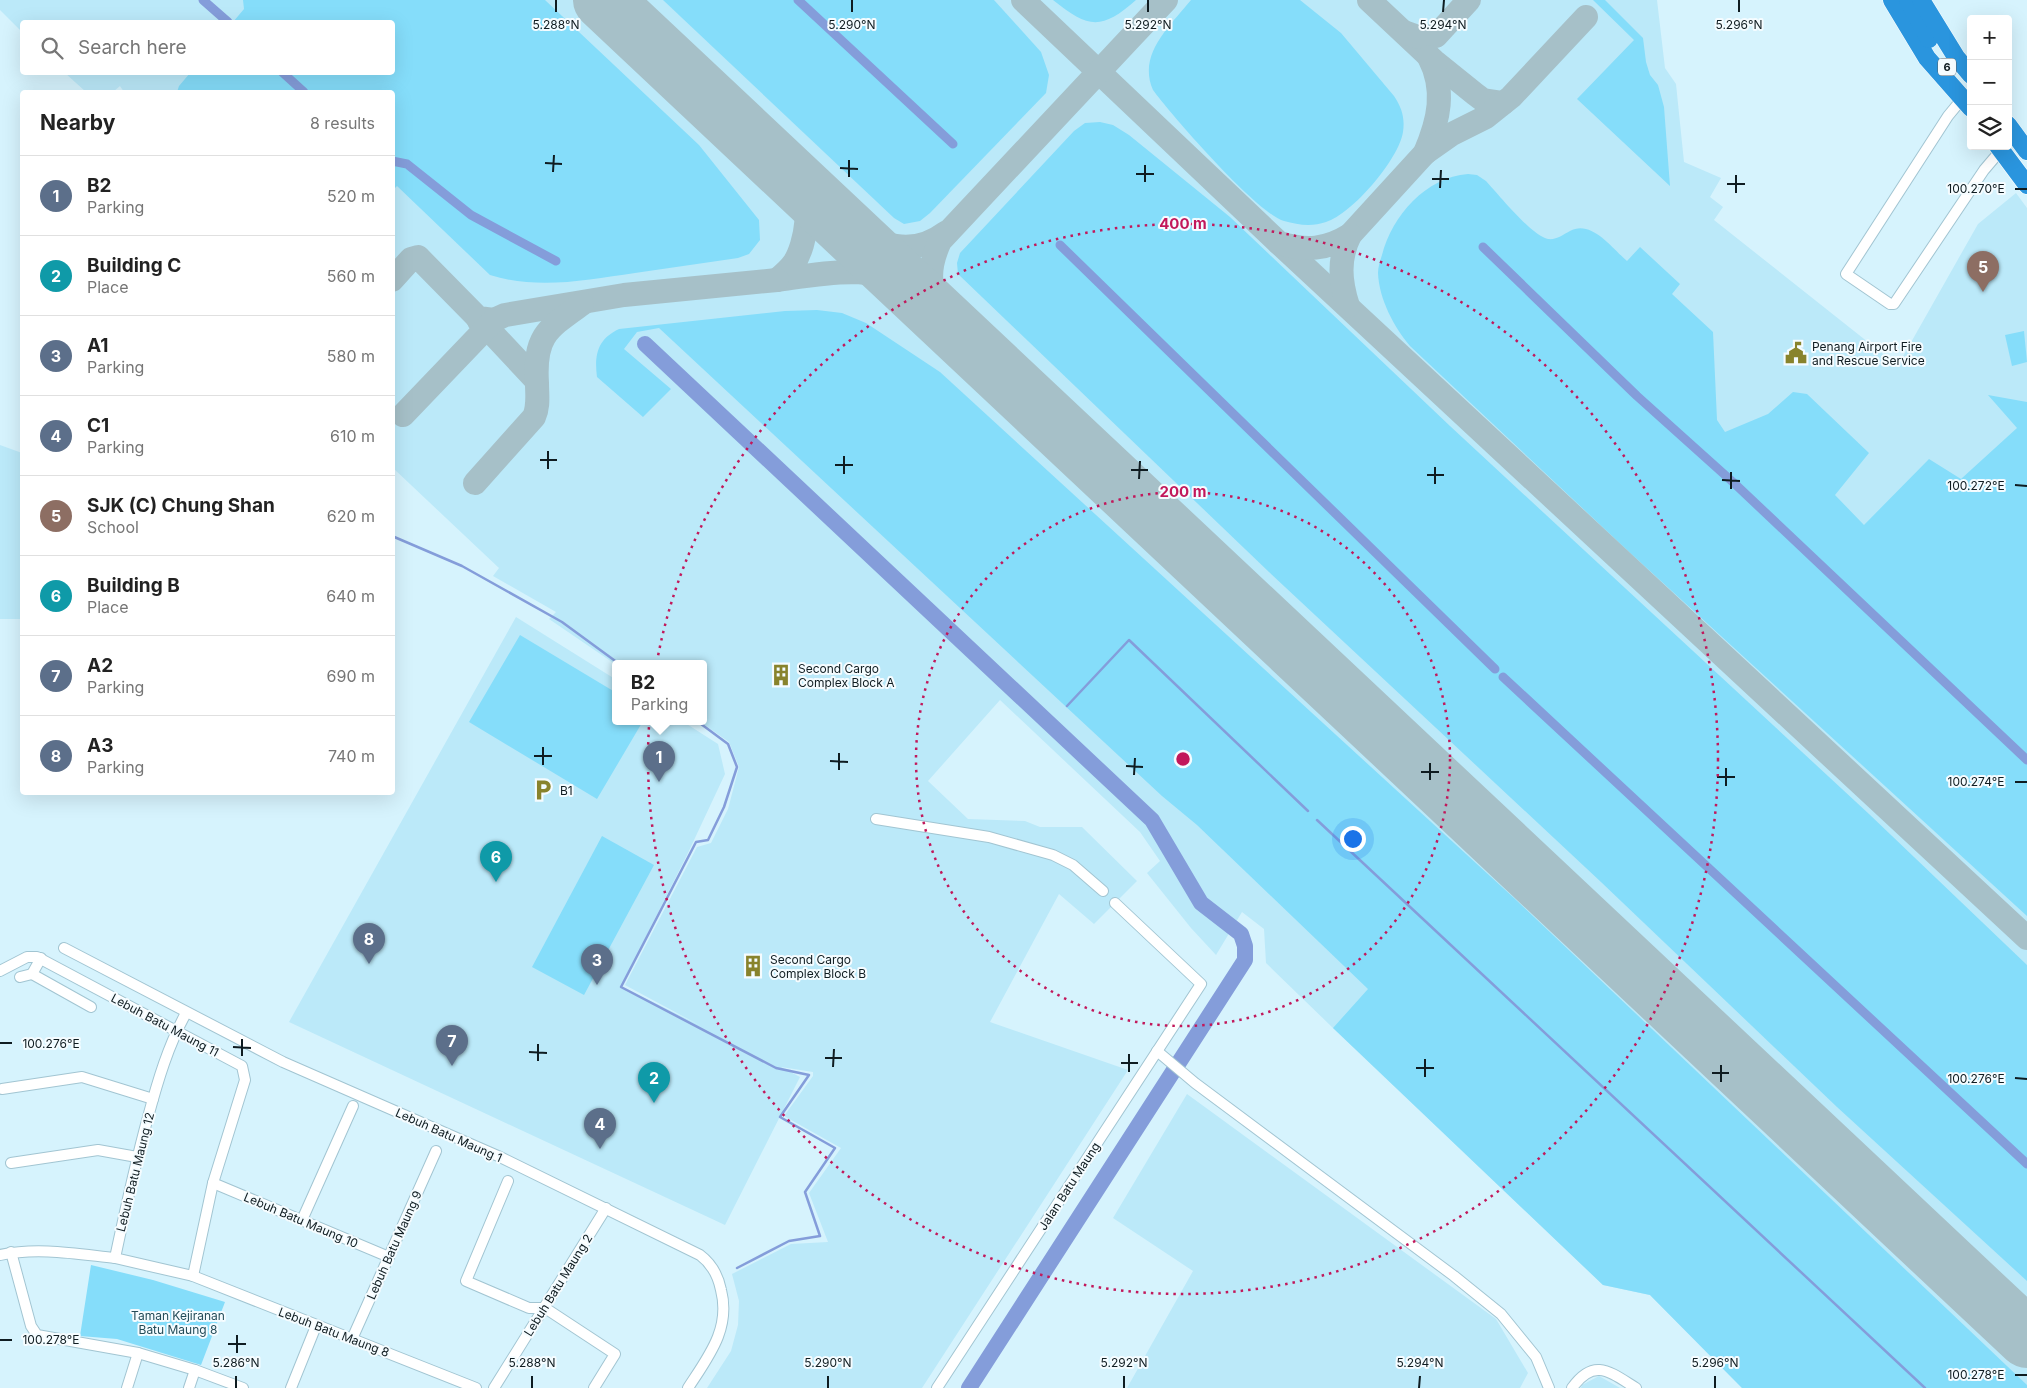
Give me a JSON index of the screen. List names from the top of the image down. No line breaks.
{"streets":{"highway":["6"],"street":["Lebuh Batu Maung 11","Lebuh Batu Maung 1","Lebuh Batu Maung 12","Jalan Batu Maung","Lebuh Batu Maung 10","Lebuh Batu Maung 9","Lebuh Batu Maung 2","Lebuh Batu Maung 8"]},"crossings":[["Lebuh Batu Maung 11","Lebuh Batu Maung 12"],["Lebuh Batu Maung 11","Lebuh Batu Maung 10"],["Lebuh Batu Maung 11","Lebuh Batu Maung 8"],["Lebuh Batu Maung 1","Lebuh Batu Maung 12"],["Lebuh Batu Maung 1","Lebuh Batu Maung 2"],["Lebuh Batu Maung 10","Lebuh Batu Maung 9"],["Lebuh Batu Maung 9","Lebuh Batu Maung 8"]],"parks":["Taman Kejiranan Batu Maung 8"],"places":{"public building":["Penang Airport Fire and Rescue Service"],"building":["Second Cargo Complex Block A","Second Cargo Complex Block B"],"parking":["B1"]},"page":{"map_buttons":["+","−"],"search":"Search here","heading":["Nearby","8 results"],"list":[{"mark":"1","name":"B2","note":"Parking","value":"520 m"},{"mark":"2","name":"Building C","note":"Place","value":"560 m"},{"mark":"3","name":"A1","note":"Parking","value":"580 m"},{"mark":"4","name":"C1","note":"Parking","value":"610 m"},{"mark":"5","name":"SJK (C) Chung Shan","note":"School","value":"620 m"},{"mark":"6","name":"Building B","note":"Place","value":"640 m"},{"mark":"7","name":"A2","note":"Parking","value":"690 m"},{"mark":"8","name":"A3","note":"Parking","value":"740 m"}],"pins":["5","1","6","8","3","7","2","4"],"popup":["B2","Parking"]},"coordinates":["5.288°N","5.290°N","5.292°N","5.294°N","5.296°N","100.270°E","100.272°E","100.274°E","100.276°E","100.278°E","5.286°N"],"rings":["400 m","200 m"]}
